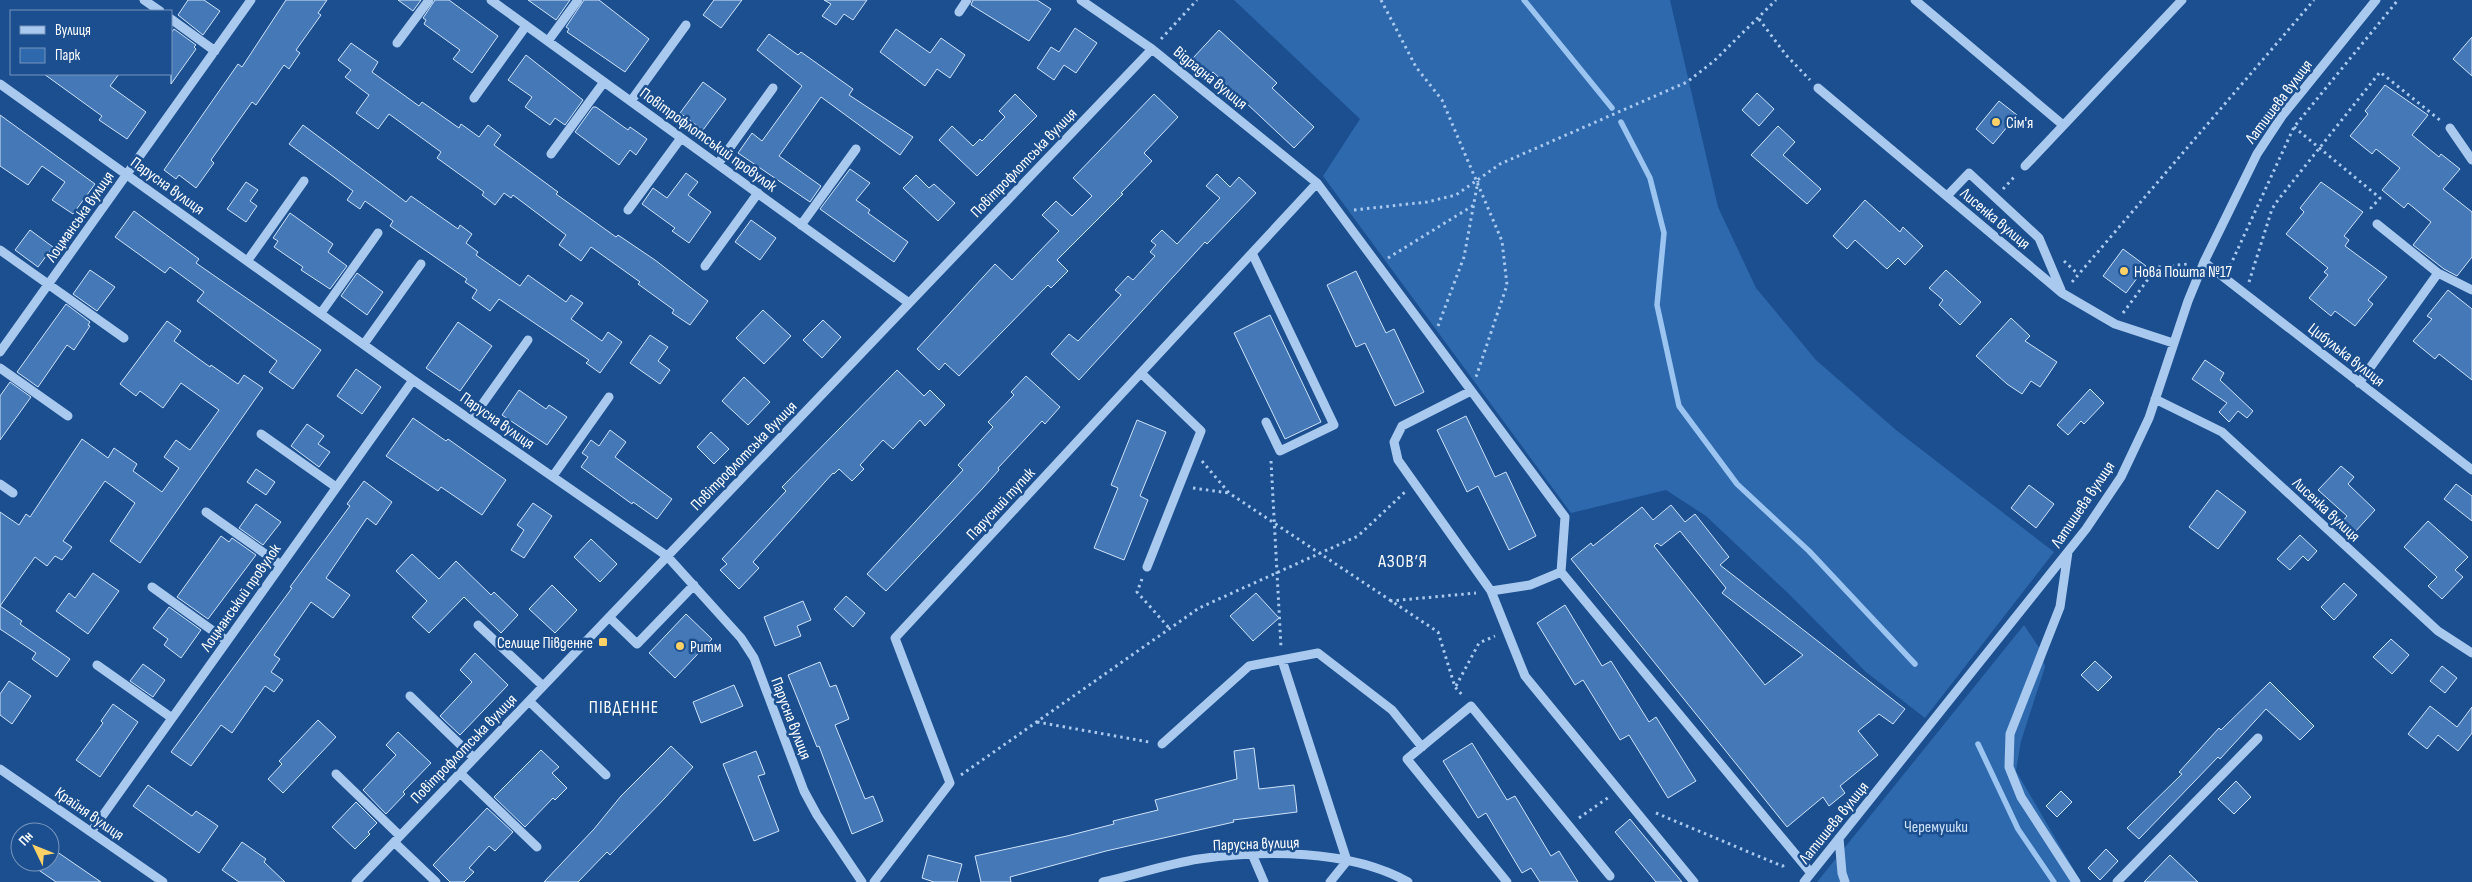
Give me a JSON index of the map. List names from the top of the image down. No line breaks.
{"streets":{"street":["Відрадна вулиця","Латишева вулиця","Повітрофлотський провулок","Повітрофлотська вулиця","Парусна вулиця","Лоцманська вулиця","Лисенка вулиця","Цибулька вулиця","Парусний тупик","Лоцманський провулок","Крайня вулиця"]},"crossings":[["Відрадна вулиця","Повітрофлотська вулиця"],["Відрадна вулиця","Парусний тупик"],["Латишева вулиця","Лисенка вулиця"],["Латишева вулиця","Цибулька вулиця"],["Повітрофлотський провулок","Повітрофлотська вулиця"],["Повітрофлотська вулиця","Парусна вулиця"],["Парусна вулиця","Лоцманська вулиця"],["Парусна вулиця","Лоцманський провулок"],["Лоцманський провулок","Крайня вулиця"]],"districts":["АЗОВ’Я","ПІВДЕННЕ"],"parks":["Черемушки"],"places":{"other":["Сім'я","Нова Пошта №17","Ритм"],"transit":["Селище Південне"]},"legend":["Вулиця","Парк"],"north":"top left"}
